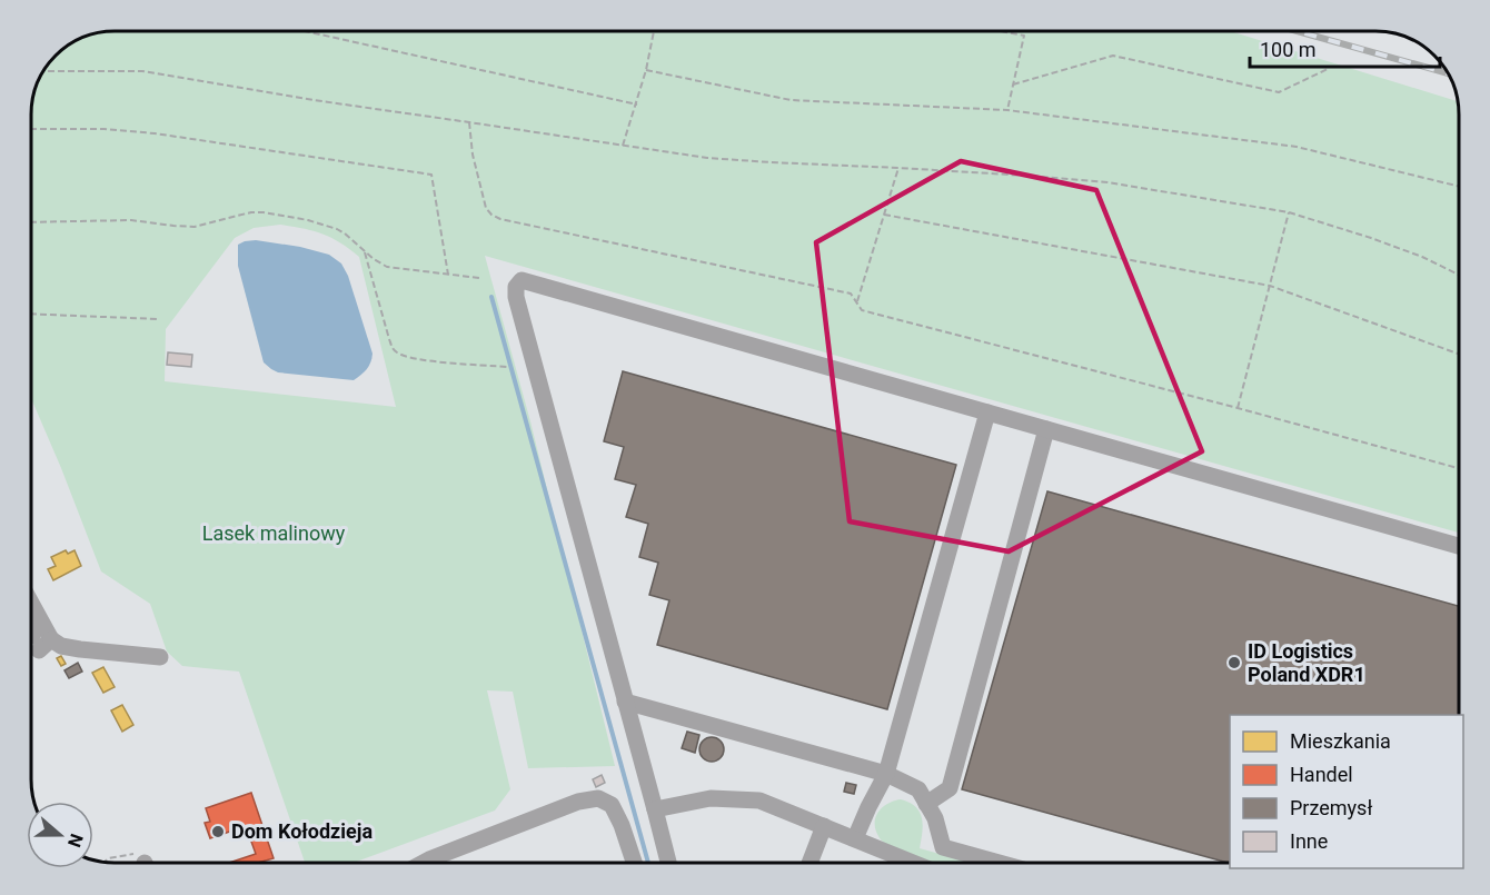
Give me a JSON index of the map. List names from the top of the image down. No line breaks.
{"parks":["Lasek malinowy"],"places":["ID Logistics Poland XDR1","Dom Kołodzieja"],"legend":["Mieszkania","Handel","Przemysł","Inne"],"scale_bar":"100 m","north":"right"}
